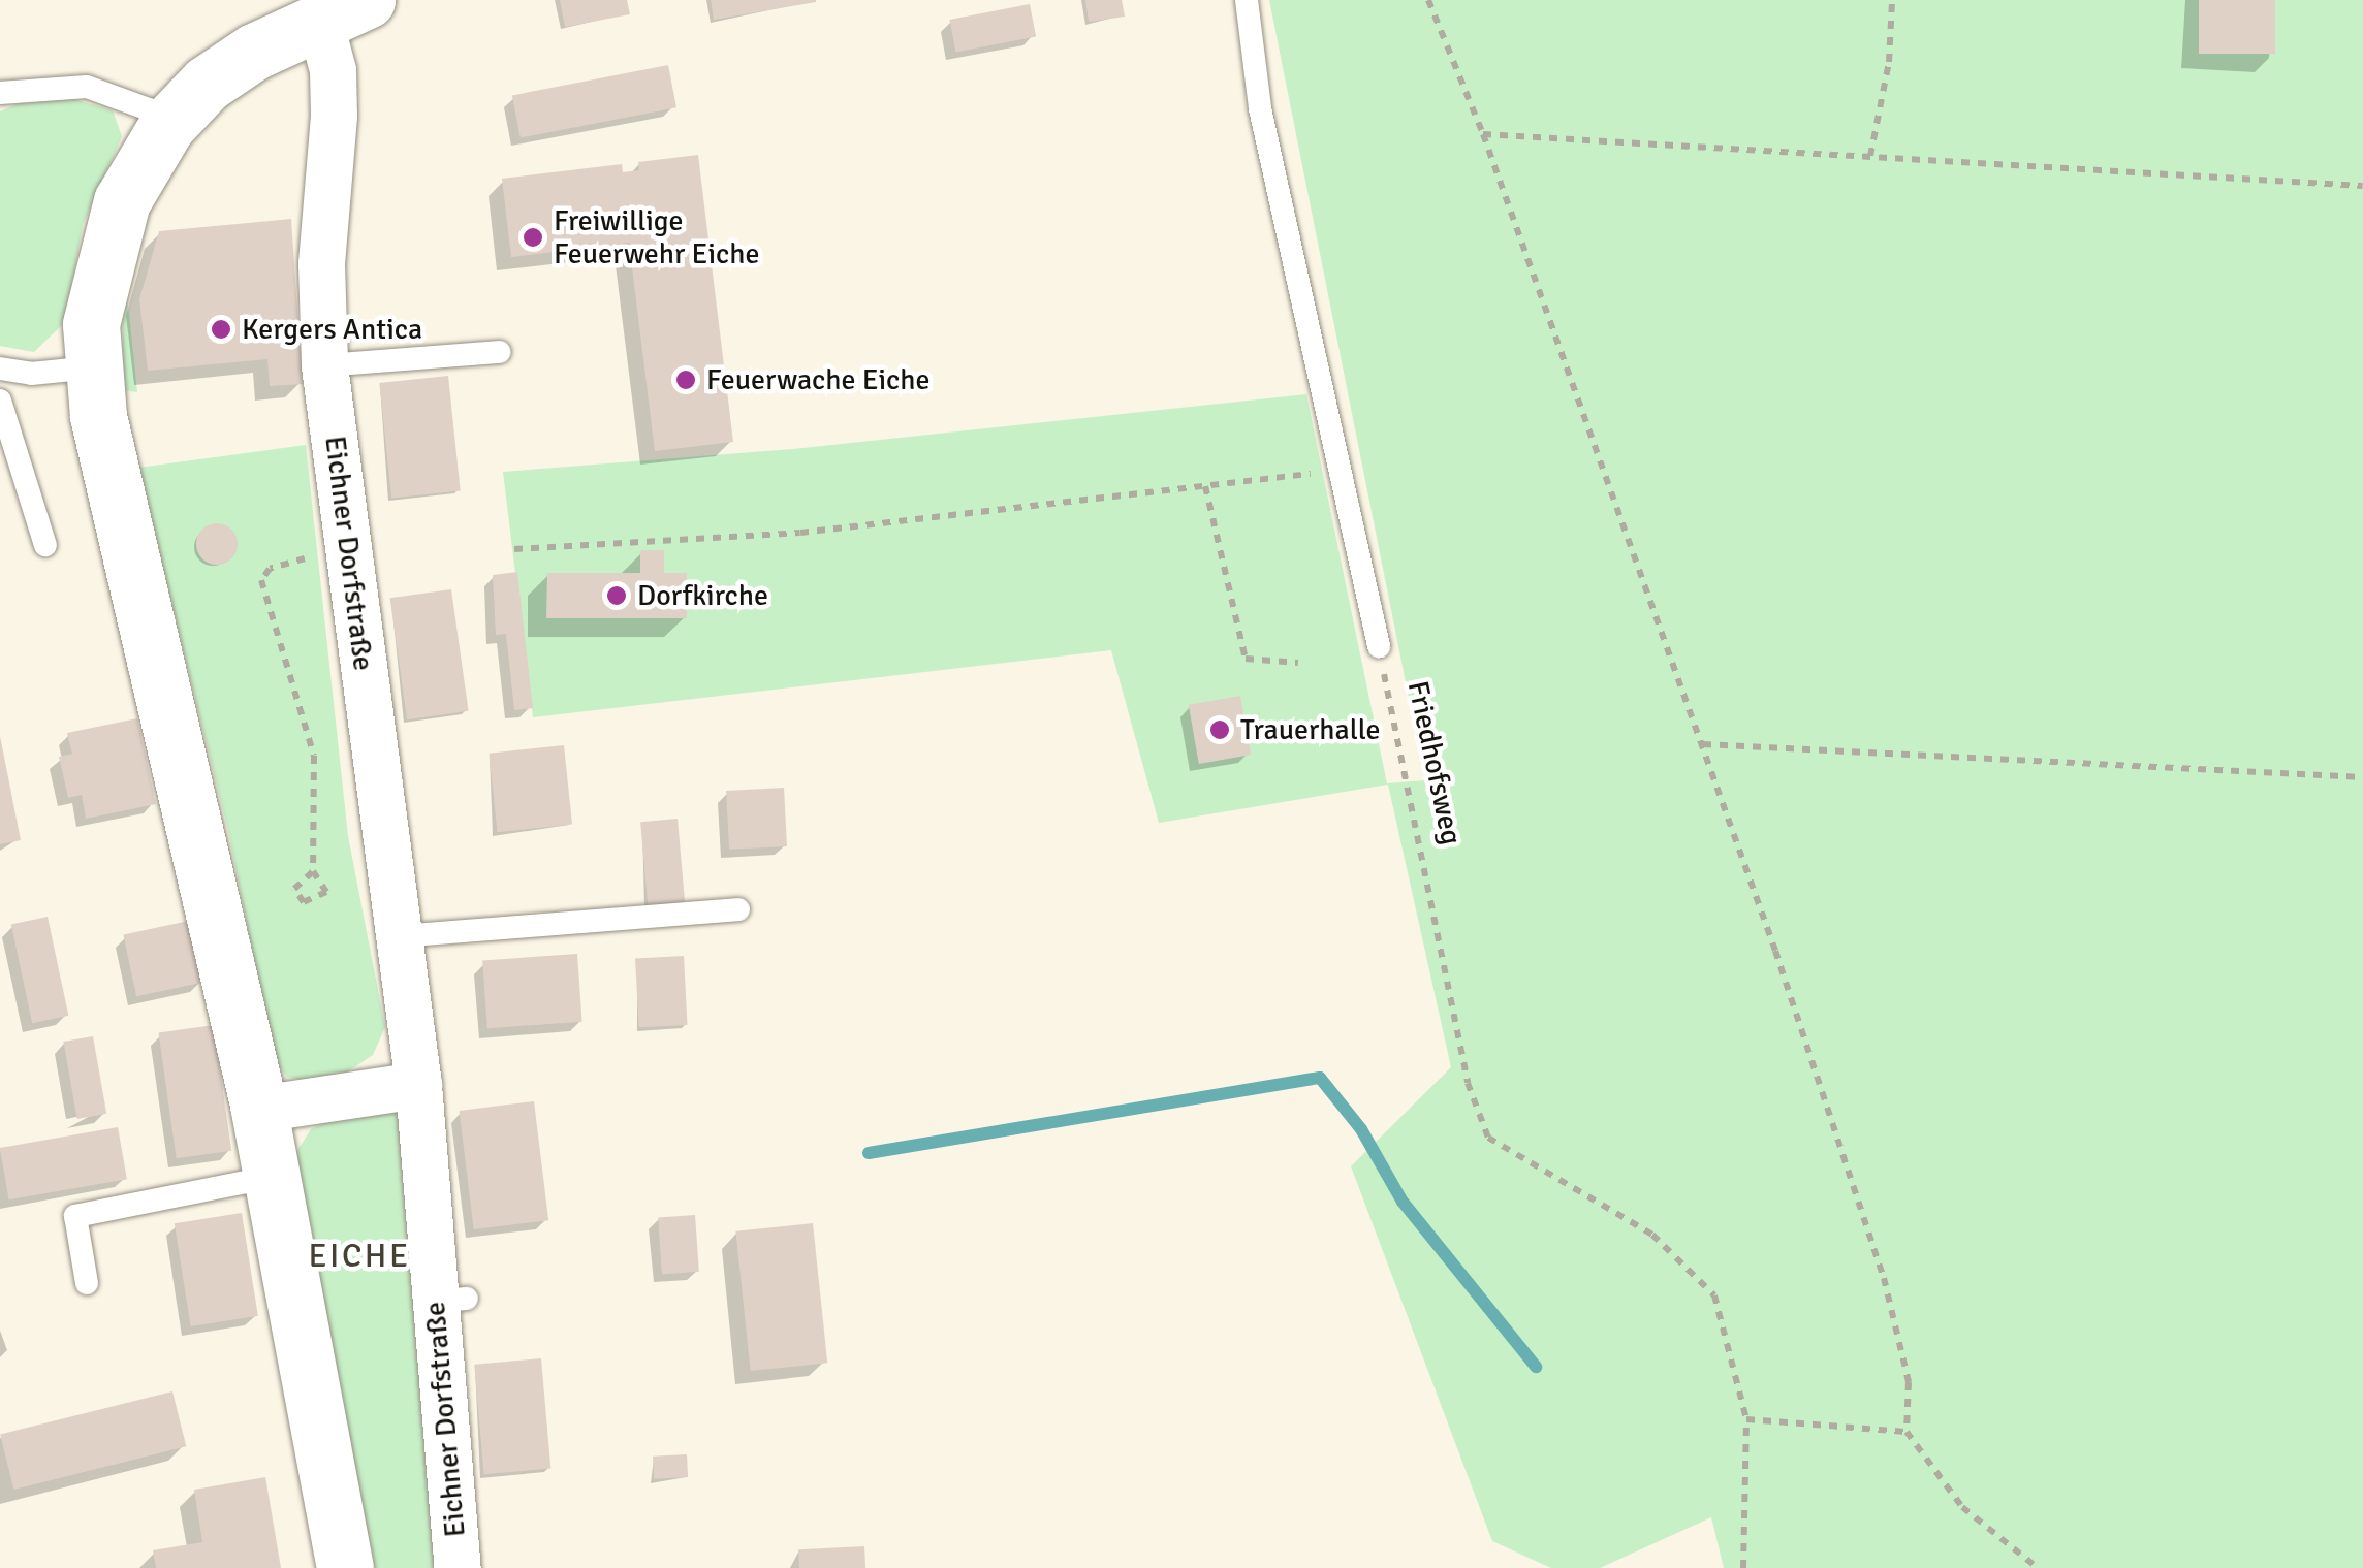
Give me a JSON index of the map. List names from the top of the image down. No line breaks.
{"streets":{"main road":["Eichner Dorfstraße"],"path":["Friedhofsweg"]},"districts":["EICHE"],"places":["Freiwillige Feuerwehr Eiche","Kergers Antica","Feuerwache Eiche","Dorfkirche","Trauerhalle"]}
